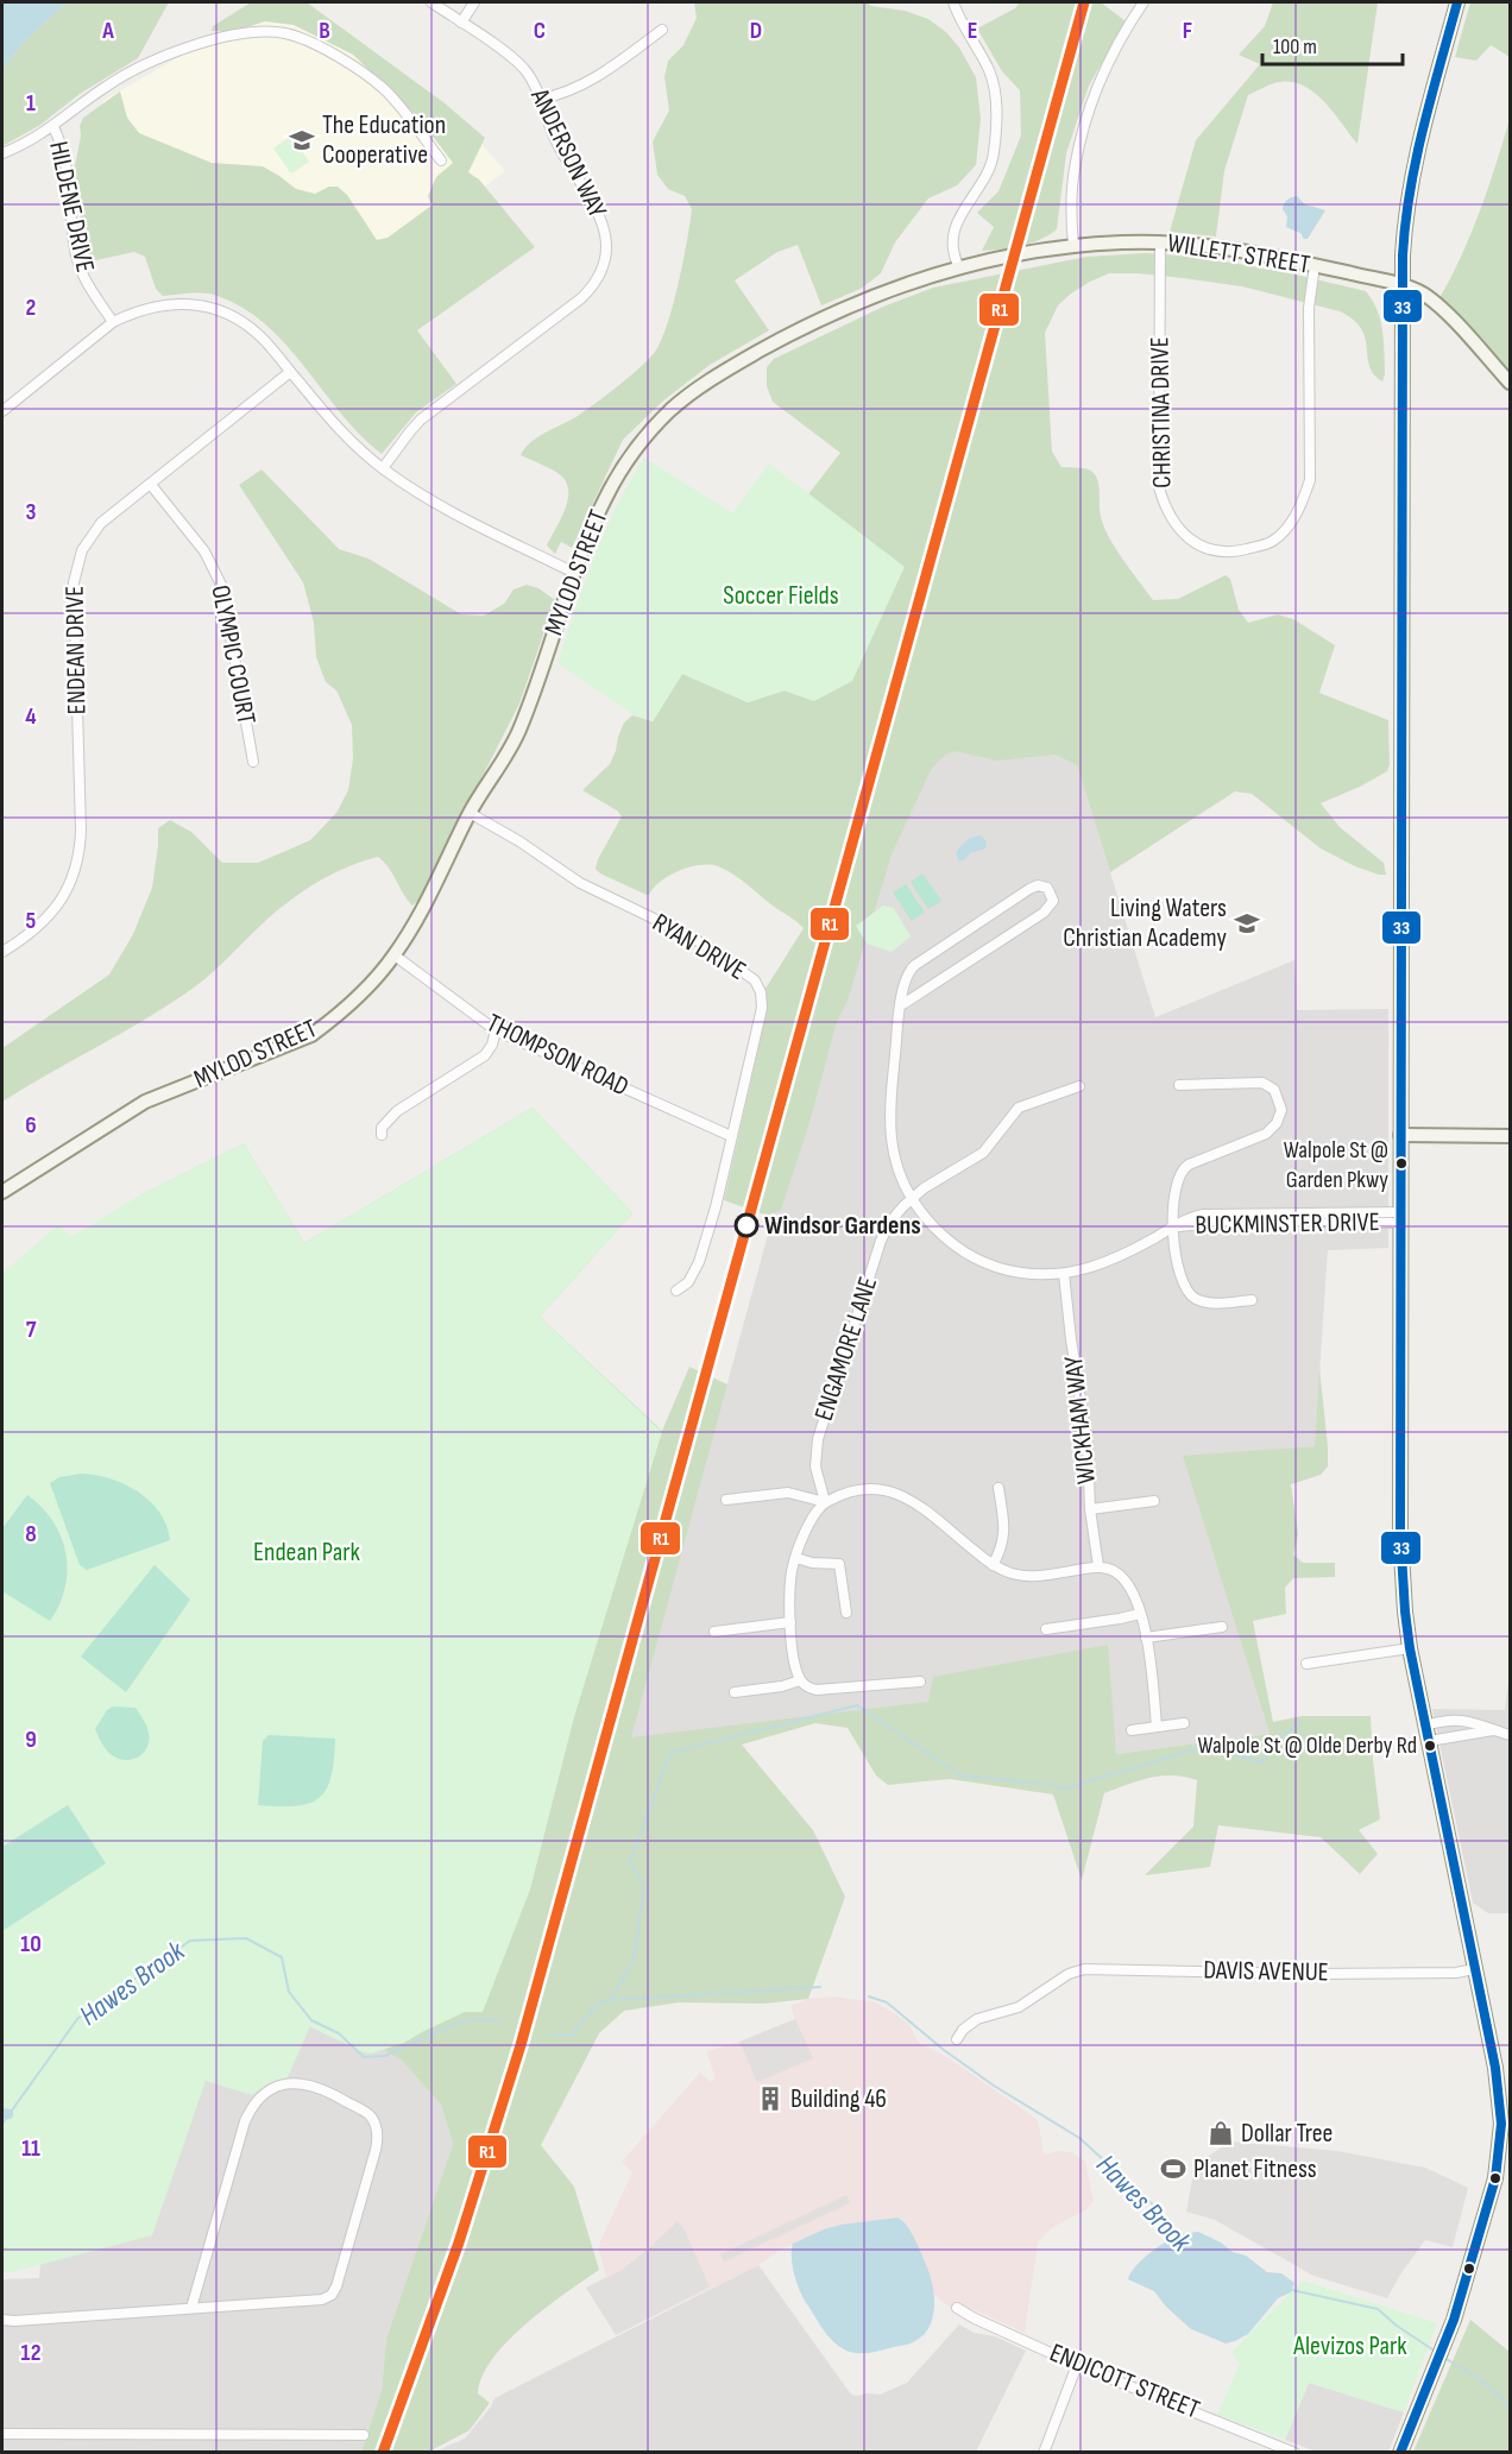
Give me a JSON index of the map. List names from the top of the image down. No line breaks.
{"streets":{"main road":["WILLETT STREET","MYLOD STREET"],"street":["ANDERSON WAY","HILDENE DRIVE","CHRISTINA DRIVE","ENDEAN DRIVE","OLYMPIC COURT","RYAN DRIVE","THOMPSON ROAD","BUCKMINSTER DRIVE","ENGAMORE LANE","WICKHAM WAY","DAVIS AVENUE","ENDICOTT STREET"]},"crossings":[["WILLETT STREET","CHRISTINA DRIVE"],["WILLETT STREET","MYLOD STREET"],["MYLOD STREET","RYAN DRIVE"],["MYLOD STREET","THOMPSON ROAD"],["ENDEAN DRIVE","OLYMPIC COURT"],["RYAN DRIVE","THOMPSON ROAD"],["BUCKMINSTER DRIVE","ENGAMORE LANE"],["BUCKMINSTER DRIVE","WICKHAM WAY"]],"water":["Hawes Brook"],"parks":["Soccer Fields","Endean Park","Alevizos Park"],"places":{"school or university":["The Education Cooperative","Living Waters Christian Academy"],"other":["Walpole St @ Garden Pkwy","Windsor Gardens","Walpole St @ Olde Derby Rd"],"building":["Building 46"],"shop":["Dollar Tree"],"sports":["Planet Fitness"]},"lines":["transit line R1","transit line 33"],"scale_bar":"100 m","grid":{"columns":["A","B","C","D","E","F"],"rows":["1","2","3","4","5","6","7","8","9","10","11","12"]}}
